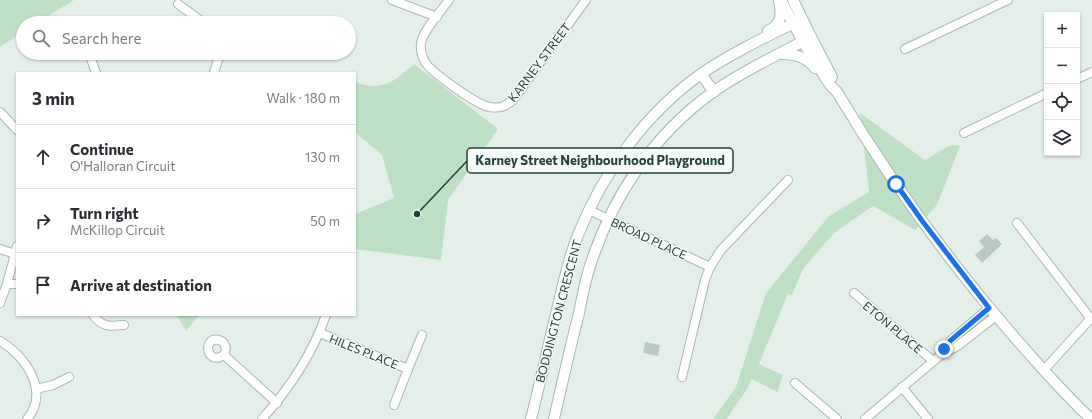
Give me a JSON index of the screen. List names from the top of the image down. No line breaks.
{"streets":{"street":["KARNEY STREET","BROAD PLACE","BODDINGTON CRESCENT","ETON PLACE","HILES PLACE"]},"crossings":[["BROAD PLACE","BODDINGTON CRESCENT"]],"places":["Karney Street Neighbourhood Playground"],"page":{"map_buttons":["+","−"],"search":"Search here","heading":["3 min","Walk · 180 m"],"list":[["Continue","O'Halloran Circuit","130 m"],["Turn right","McKillop Circuit","50 m"],"Arrive at destination"]}}
